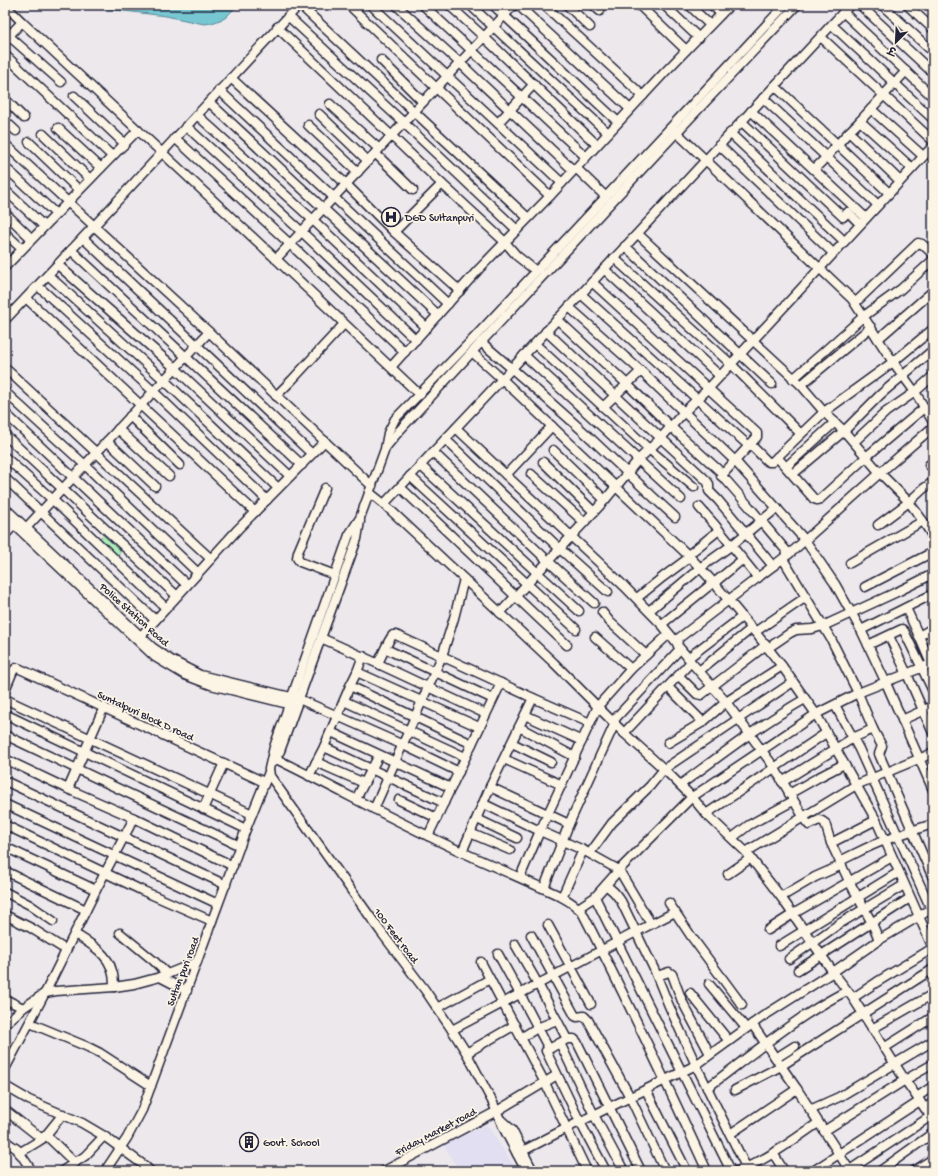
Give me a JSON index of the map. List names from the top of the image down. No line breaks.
{"streets":{"street":["Police Station Road","Suntalpuri Block D road","100 Feet road","Sultan puri road","Friday Market road"]},"crossings":[["Police Station Road","Sultan puri road"],["Suntalpuri Block D road","Sultan puri road"],["100 Feet road","Sultan puri road"],["100 Feet road","Friday Market road"]],"places":{"hospital":["DGD Sultanpuri"],"building":["Govt. School"]},"north":"bottom left"}
